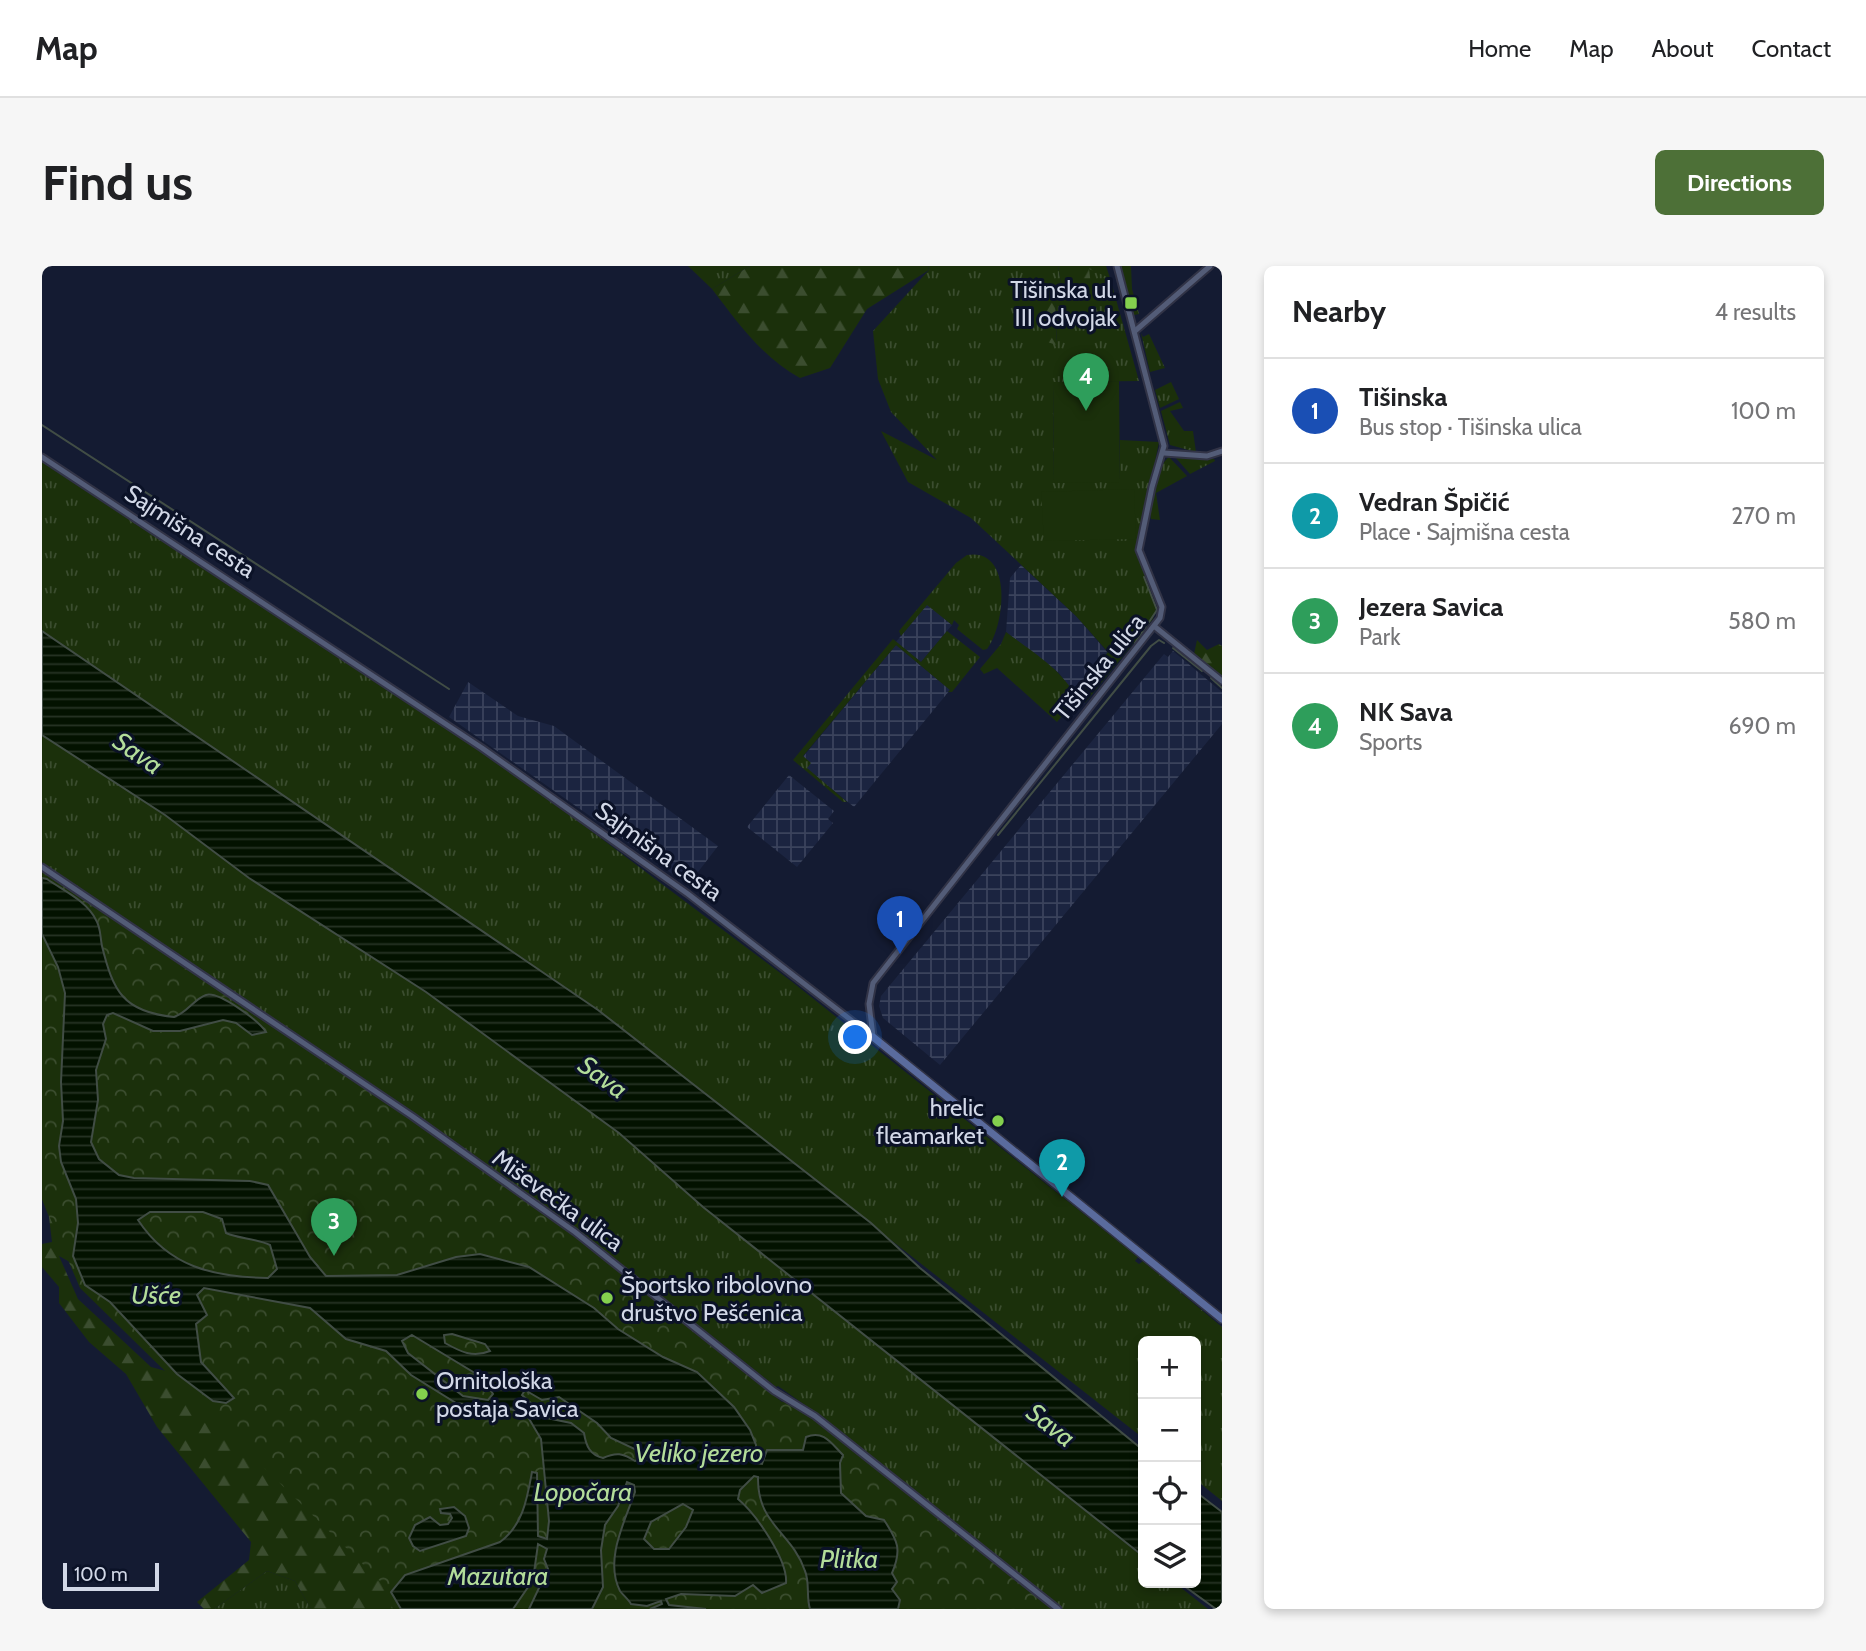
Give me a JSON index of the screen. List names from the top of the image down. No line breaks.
{"streets":{"street":["Sajmišna cesta","Tišinska ulica","Miševečka ulica"]},"crossings":[["Sajmišna cesta","Tišinska ulica"]],"water":["Sava","Ušće","Veliko jezero","Lopočara","Plitka","Mazutara"],"places":{"transit":["Tišinska ul. III odvojak"],"other":["hrelic fleamarket","Športsko ribolovno društvo Pešćenica","Ornitološka postaja Savica"]},"scale_bar":"100 m","page":{"header":"Map","nav":["Home","Map","About","Contact"],"buttons":"Directions","title":"Find us","heading":["Nearby","4 results"],"pins":["4","1","2","3"],"list":[{"mark":"1","name":"Tišinska","note":"Bus stop · Tišinska ulica","value":"100 m"},{"mark":"2","name":"Vedran Špičić","note":"Place · Sajmišna cesta","value":"270 m"},{"mark":"3","name":"Jezera Savica","note":"Park","value":"580 m"},{"mark":"4","name":"NK Sava","note":"Sports","value":"690 m"}],"map_buttons":["+","−"],"scale":"100 m"}}
